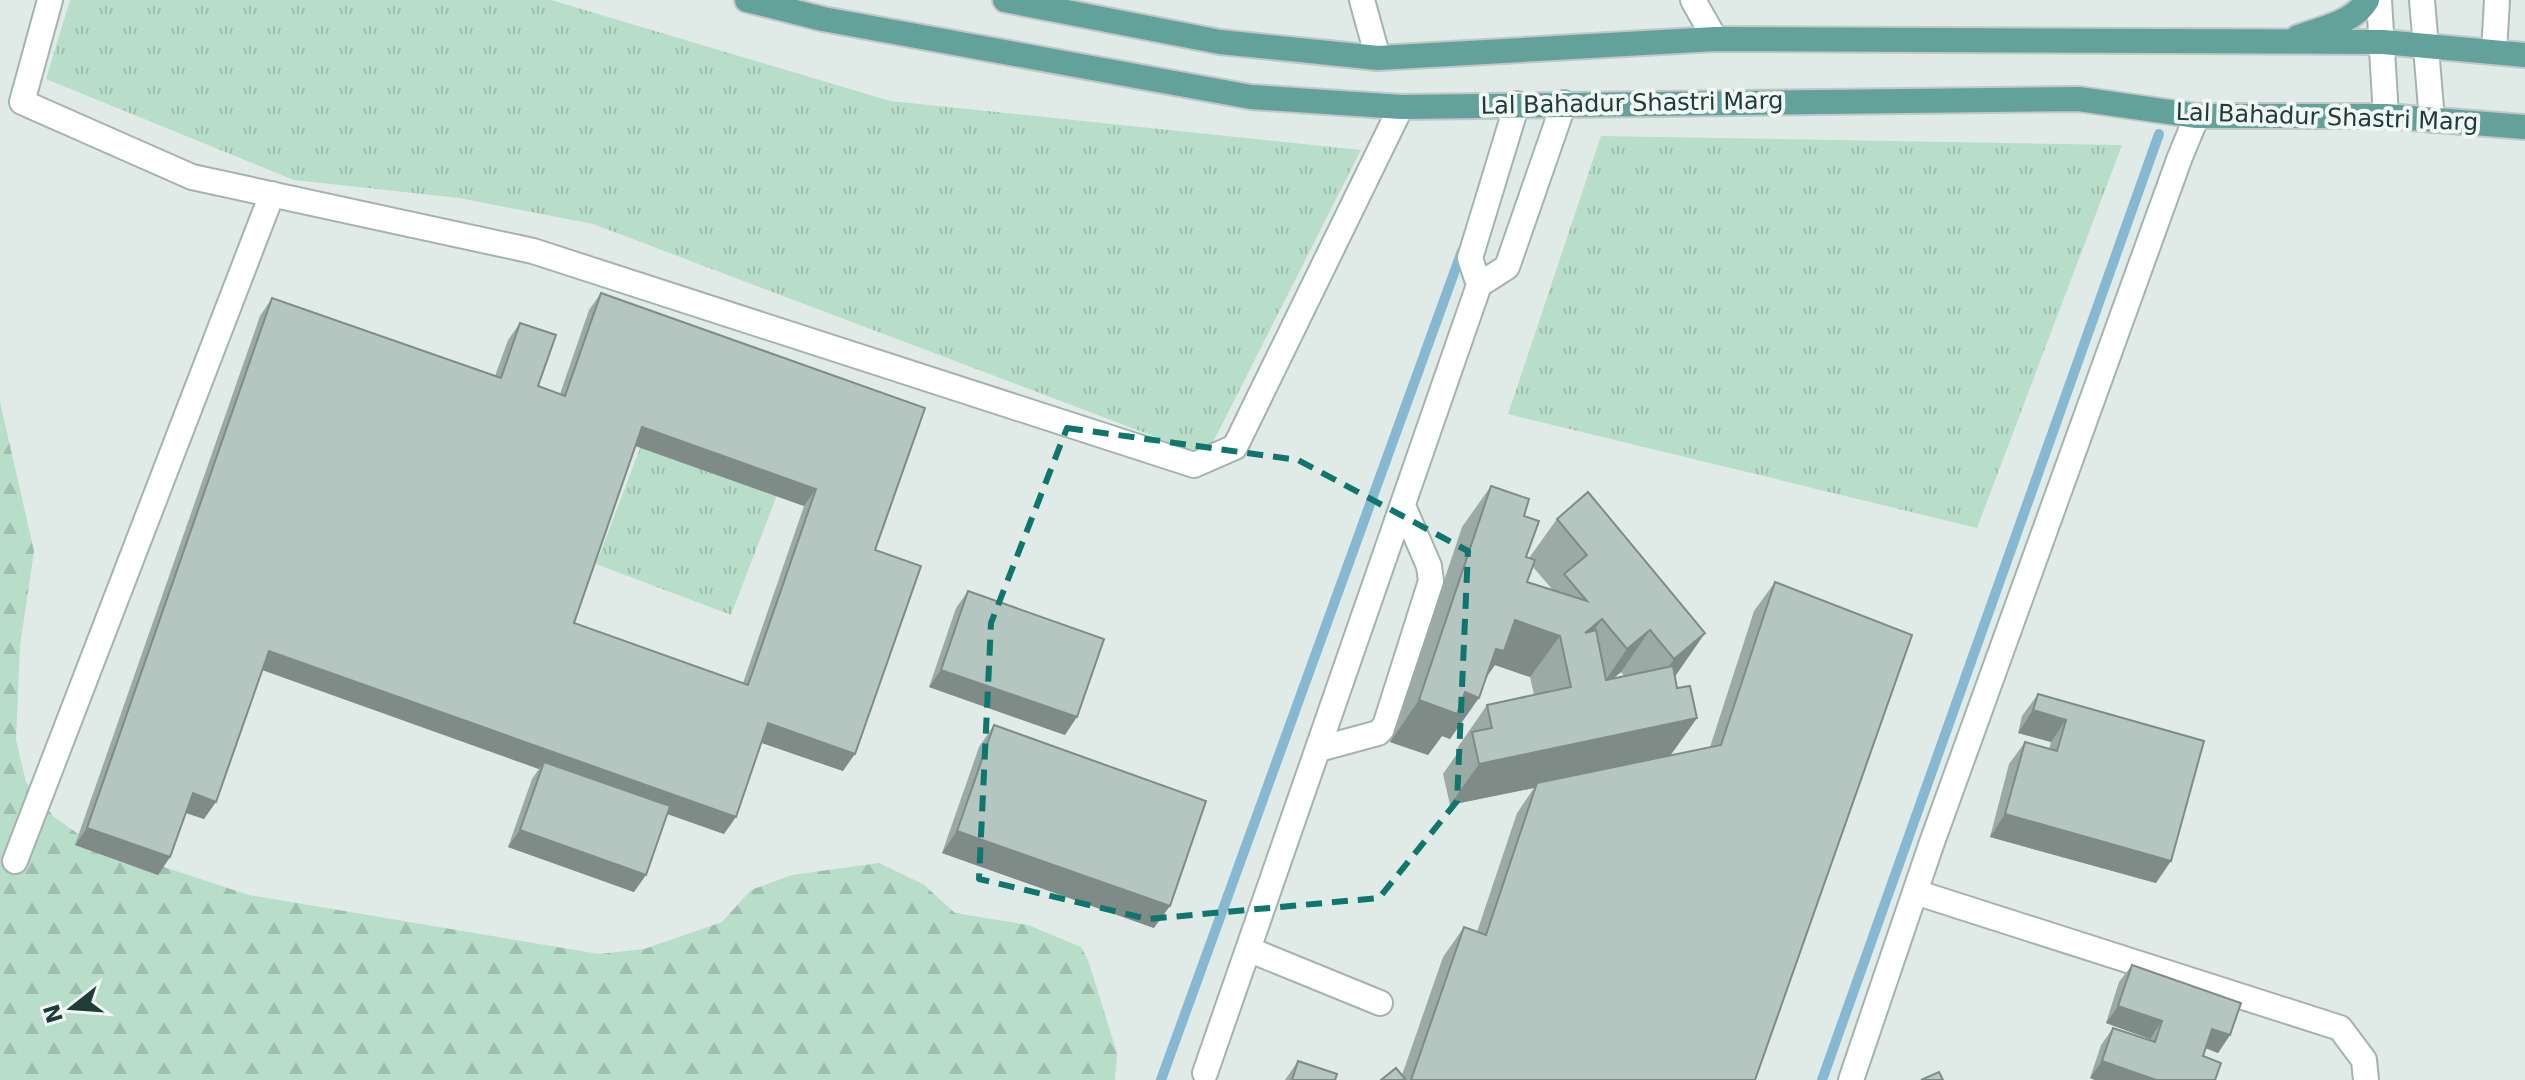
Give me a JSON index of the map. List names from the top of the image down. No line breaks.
{"streets":{"main road":["Lal Bahadur Shastri Marg"]},"north":"left"}
